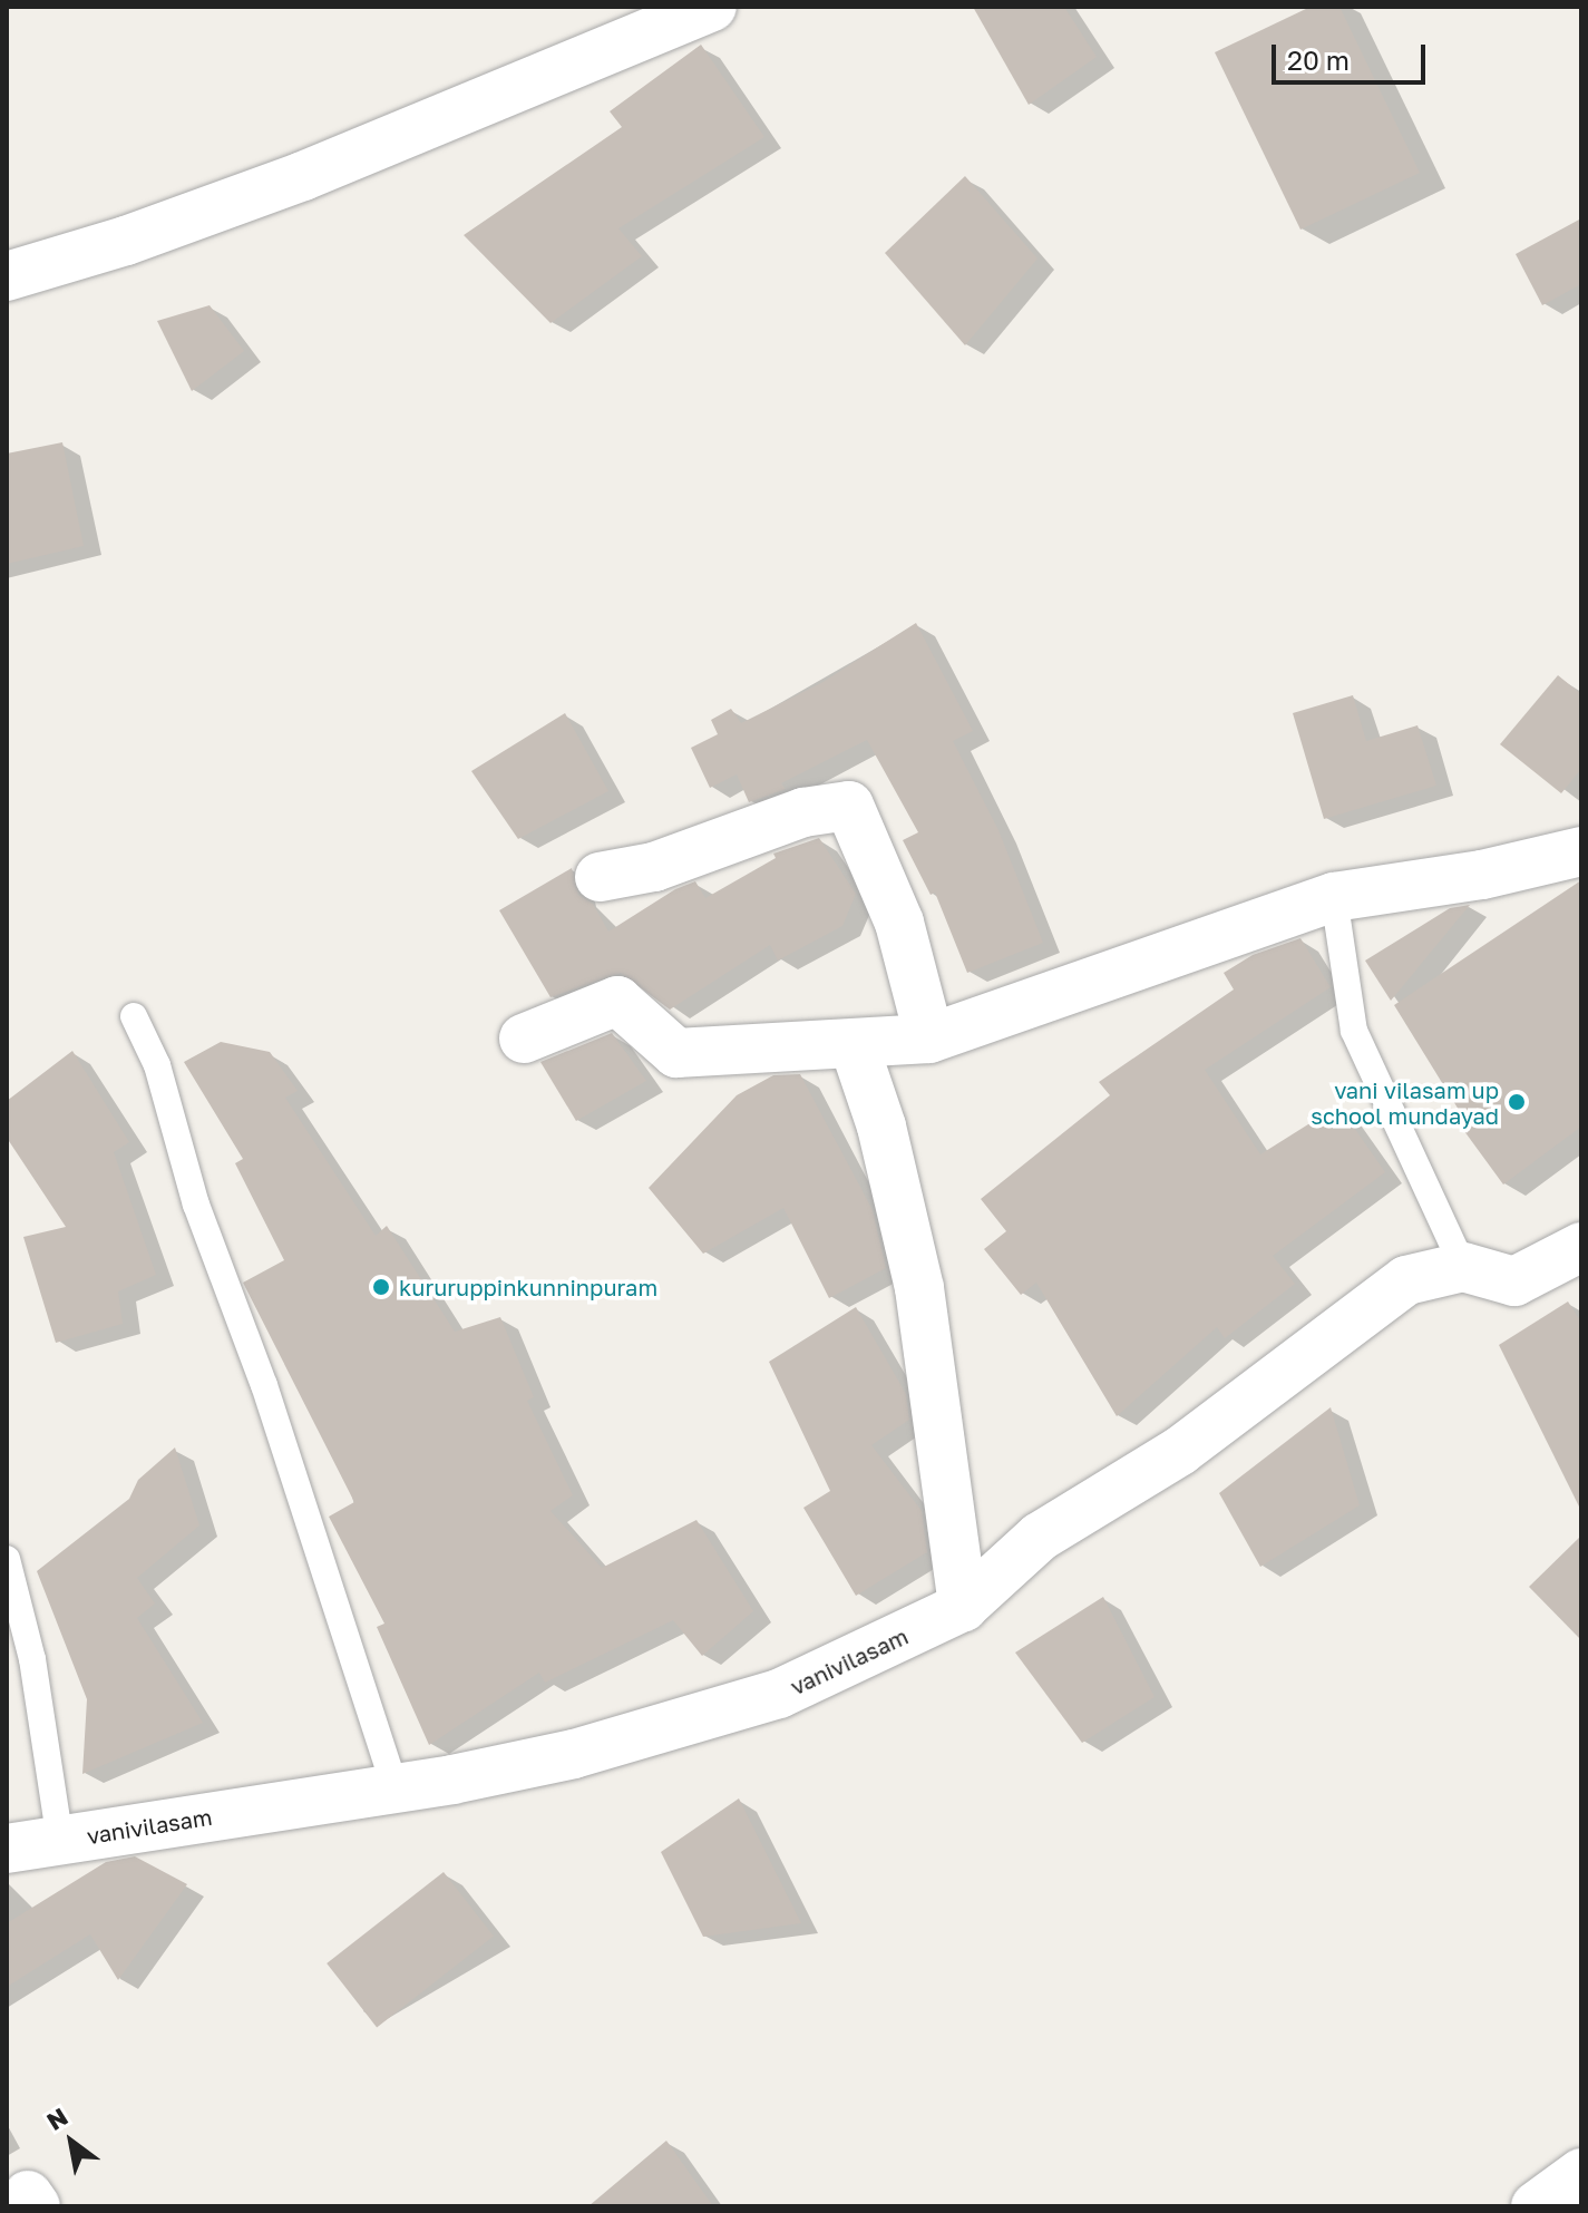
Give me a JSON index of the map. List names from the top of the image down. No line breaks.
{"streets":{"street":["vanivilasam"]},"places":["vani vilasam up school mundayad","kururuppinkunninpuram"],"scale_bar":"20 m","north":"top left"}
